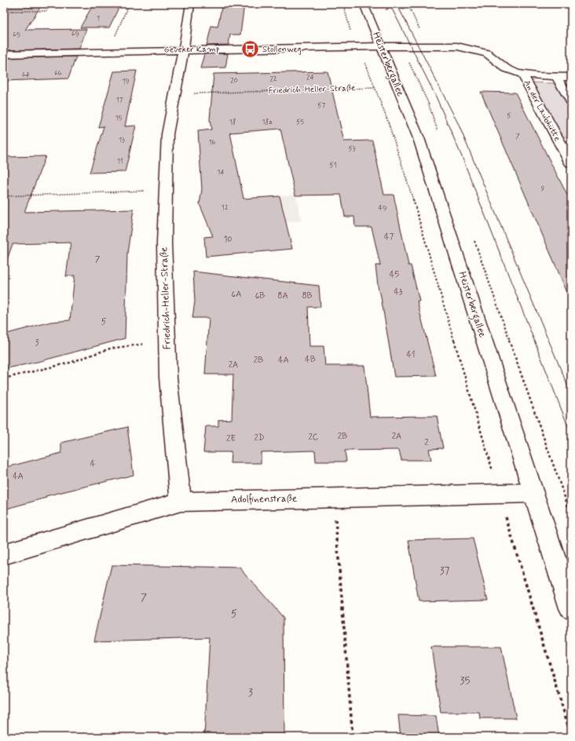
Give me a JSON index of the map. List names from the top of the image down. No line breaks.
{"streets":{"street":["Geveker Kamp","Heisterbergallee","Friedrich-Heller-Straße","An der Laubhütte","Adolfinenstraße"]},"crossings":[["Geveker Kamp","Heisterbergallee"],["Geveker Kamp","Friedrich-Heller-Straße"],["Geveker Kamp","An der Laubhütte"],["Heisterbergallee","Adolfinenstraße"],["Friedrich-Heller-Straße","Adolfinenstraße"]],"places":{"bus stop":["Stollenweg"]},"house_numbers":["1","69","65","66","64","24","22","20","19","17","57","5","15","18","18a","55","7","13","16","53","11","51","14","9","12","49","47","10","7","45","43","6A","6B","8A","8B","5","3","41","4B","2B","4A","2A","2B","2A","2C","2D","2E","2","4","4A","37","7","5","35","3"]}
